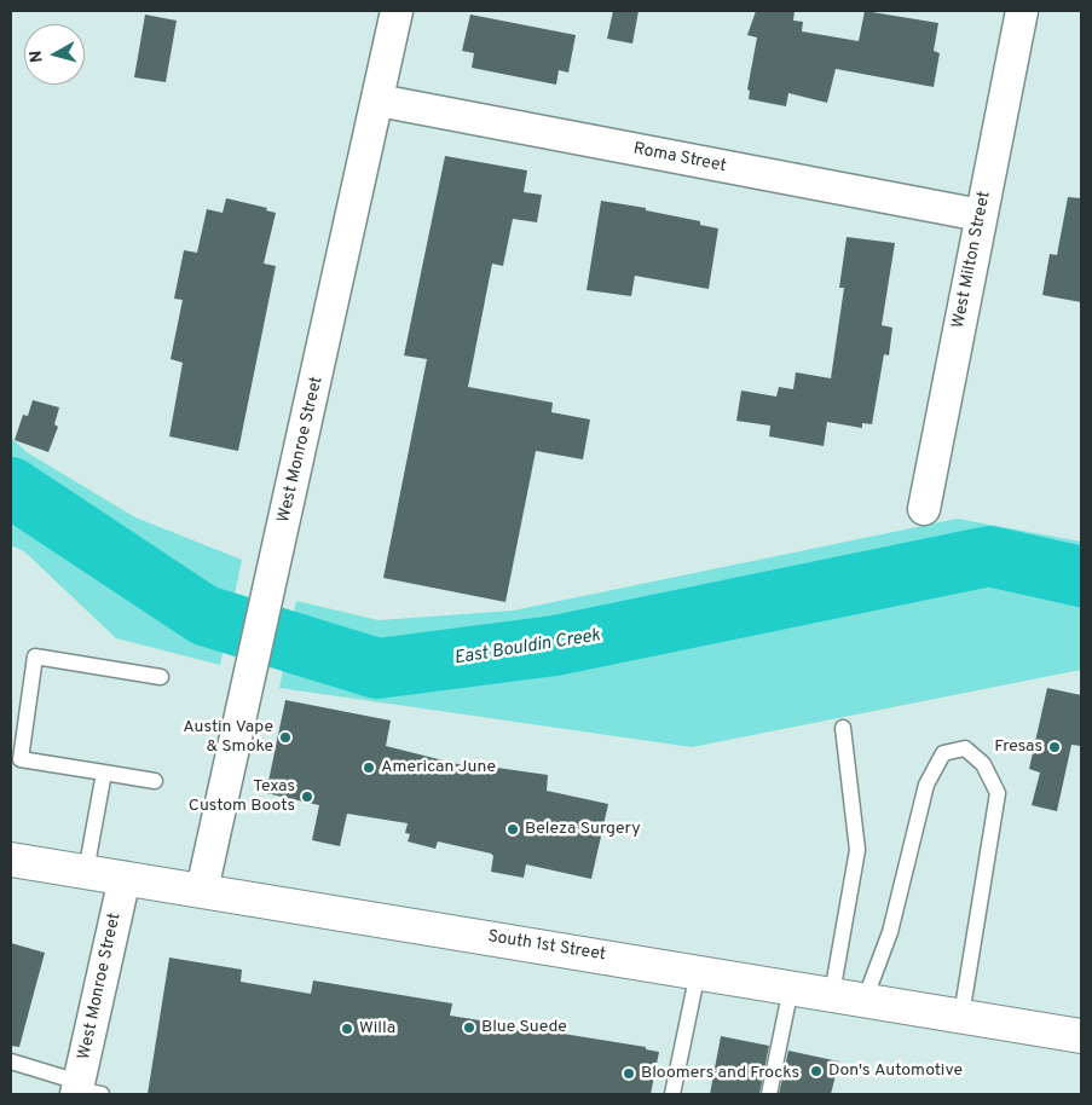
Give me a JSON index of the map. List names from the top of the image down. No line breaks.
{"streets":{"main road":["South 1st Street"],"street":["Roma Street","West Milton Street","West Monroe Street"]},"crossings":[["Roma Street","West Milton Street"],["Roma Street","West Monroe Street"],["West Monroe Street","South 1st Street"]],"water":["East Bouldin Creek"],"places":["Austin Vape & Smoke","Fresas","American June","Texas Custom Boots","Beleza Surgery","Blue Suede","Willa","Don's Automotive","Bloomers and Frocks"],"north":"left"}
